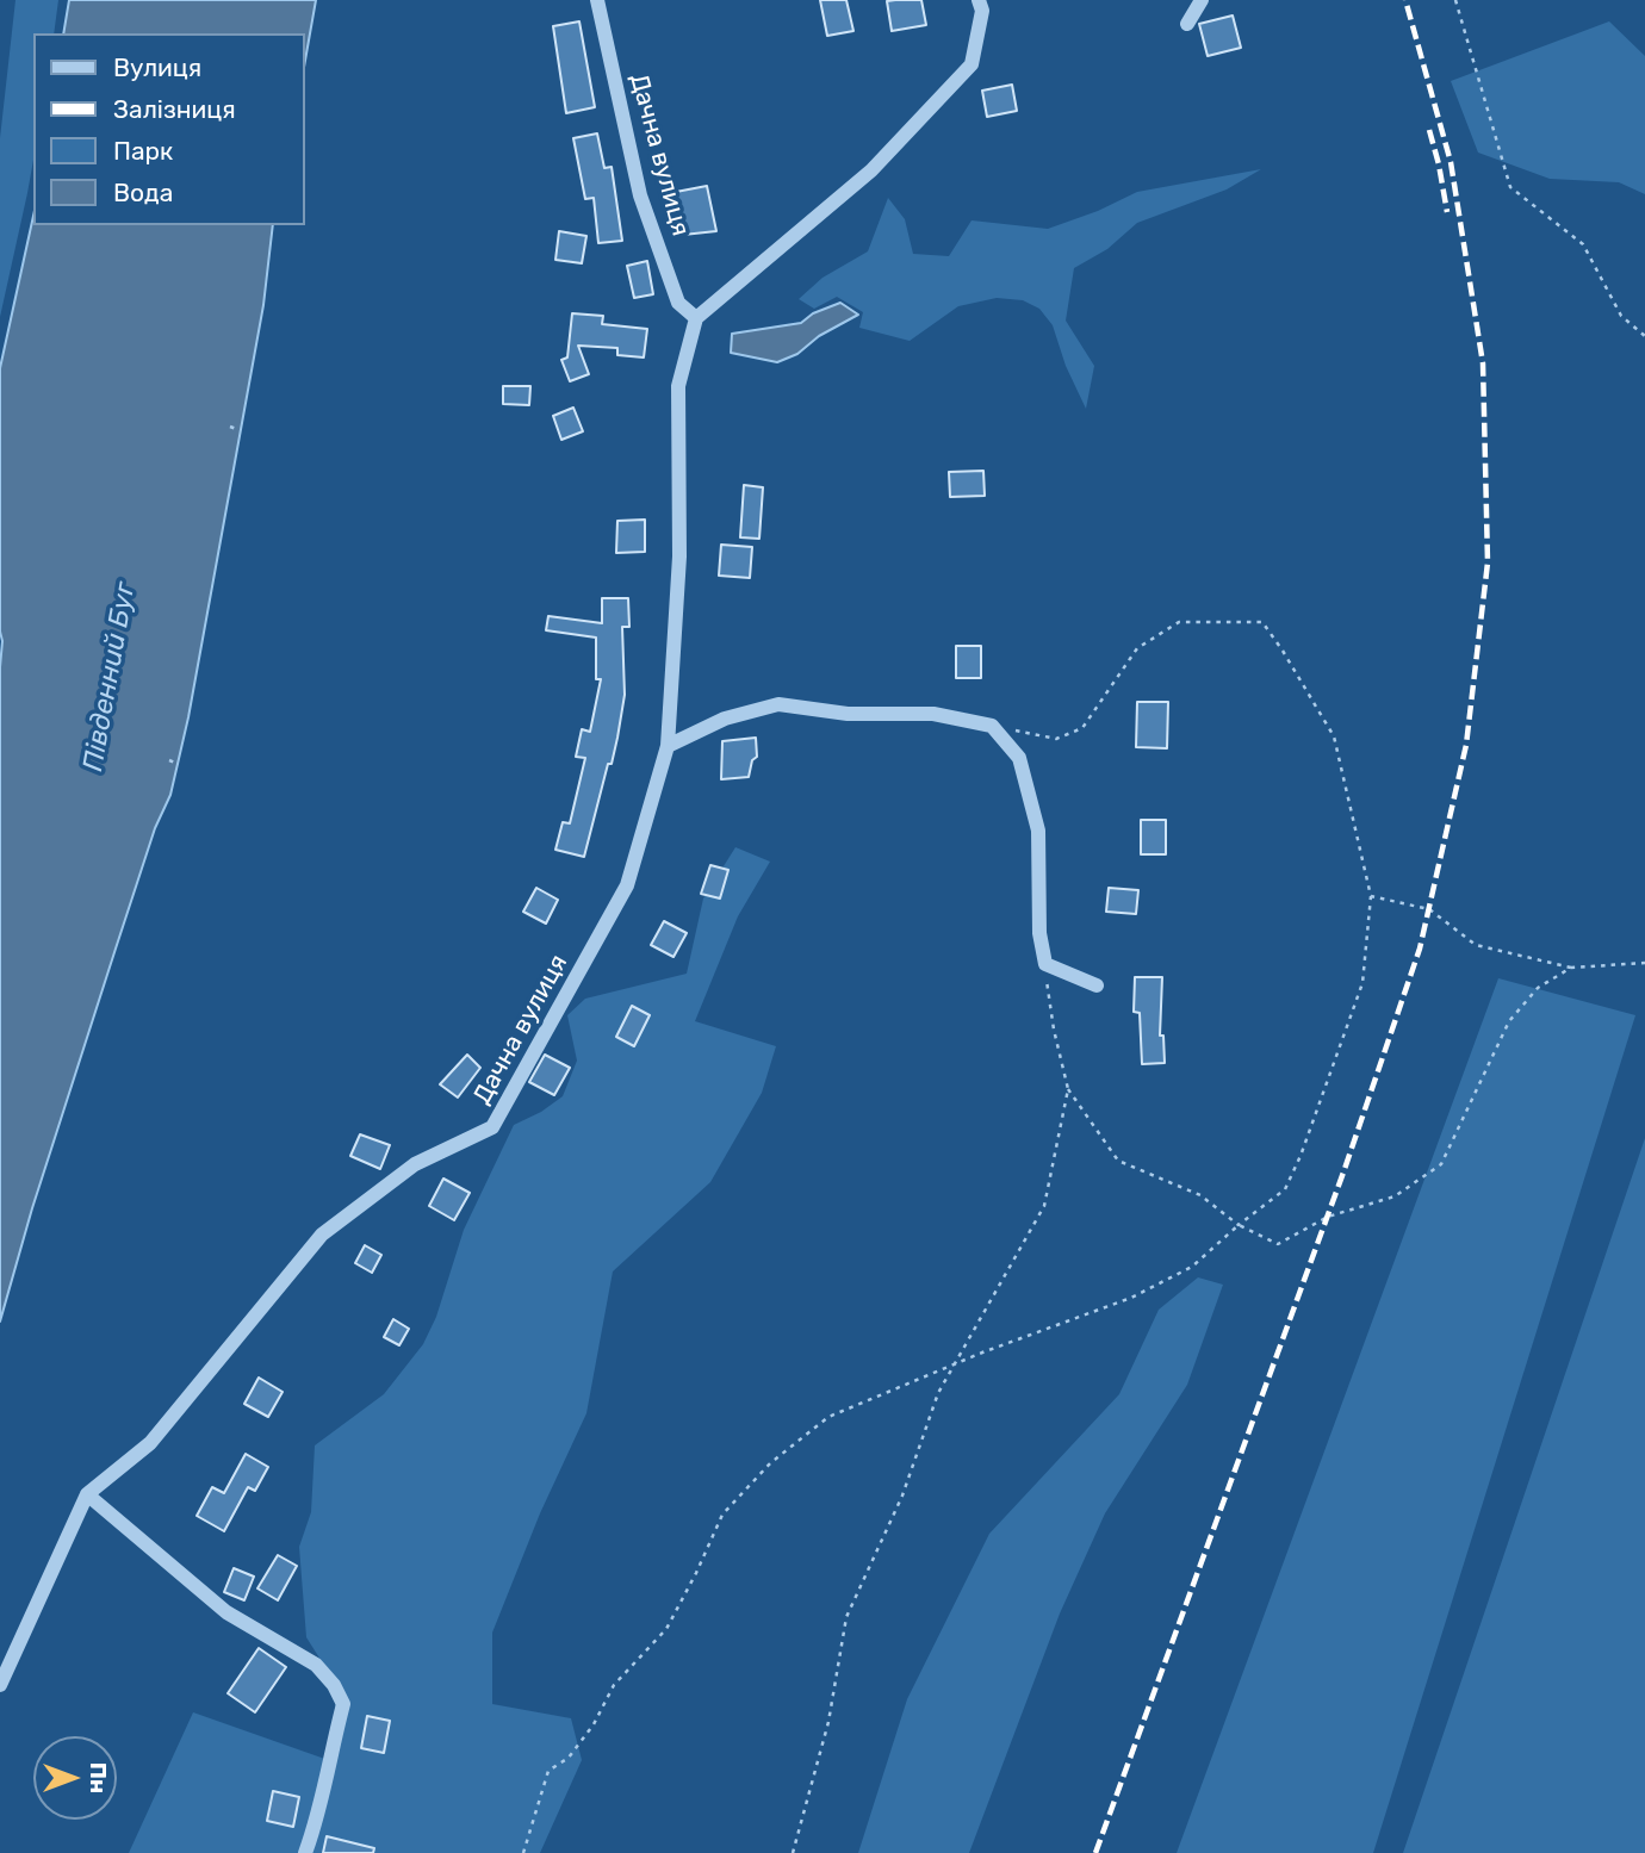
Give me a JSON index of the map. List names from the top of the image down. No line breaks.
{"streets":{"street":["Дачна вулиця"]},"water":["Південний Буг"],"legend":["Вулиця","Залізниця","Парк","Вода"],"north":"right"}
